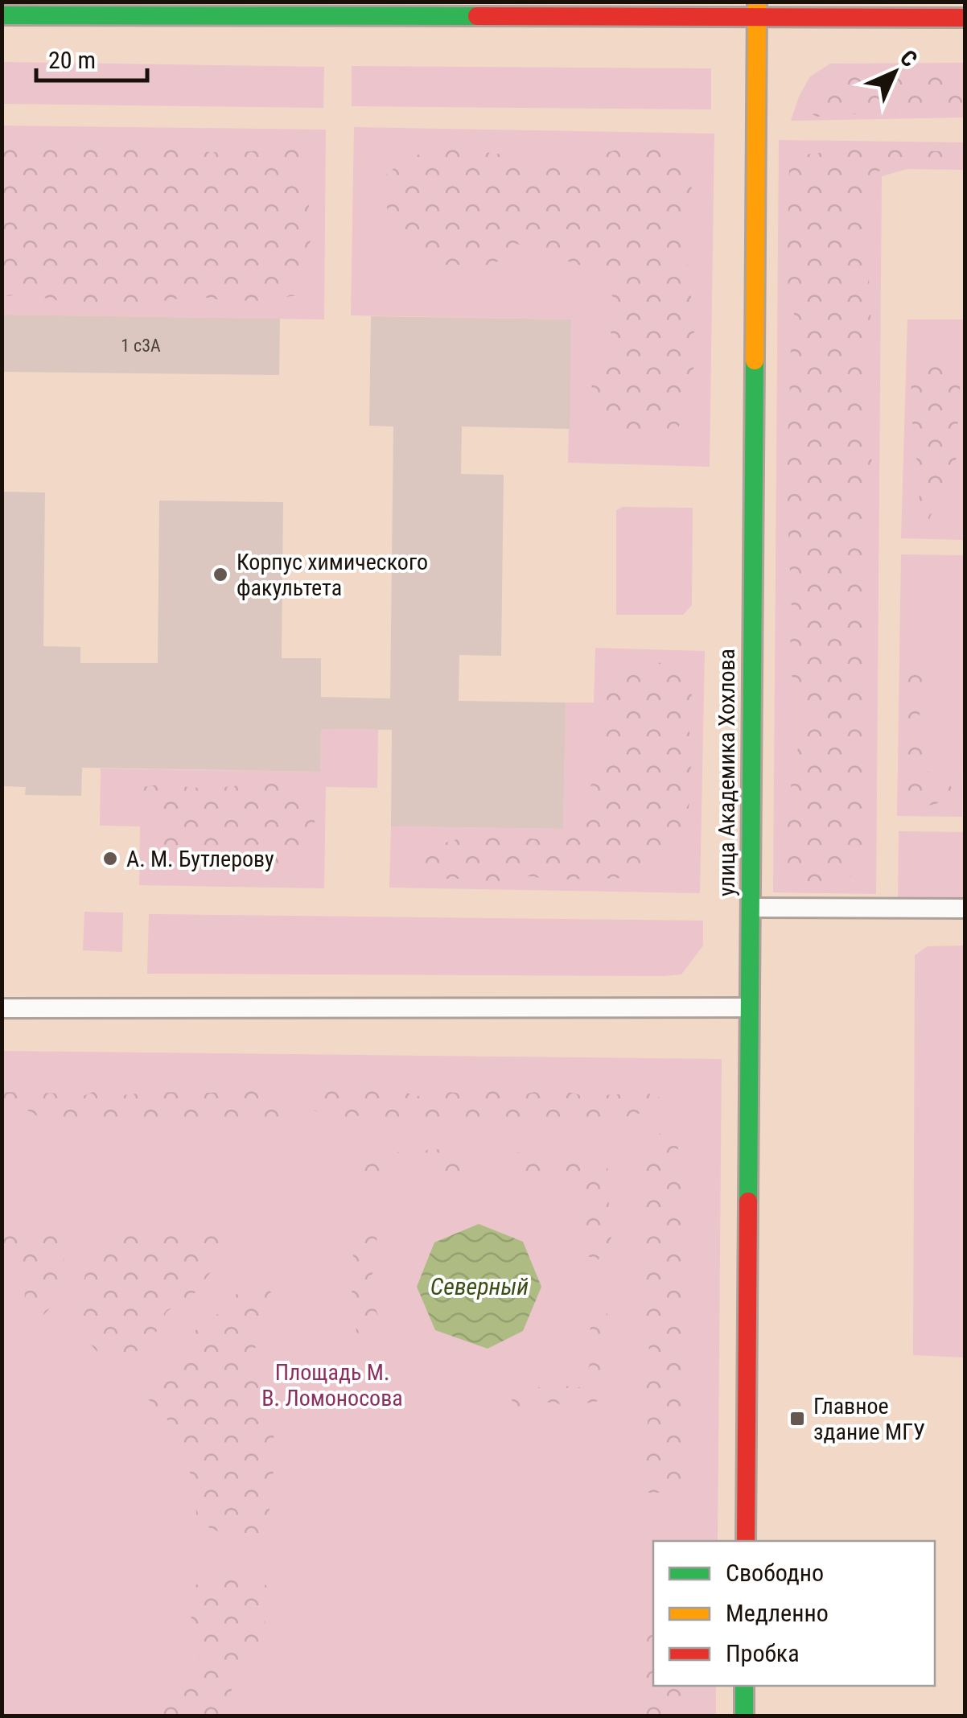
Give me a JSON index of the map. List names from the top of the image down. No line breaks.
{"streets":{"street":["улица Академика Хохлова"]},"water":["Северный"],"parks":["Площадь М. В. Ломоносова"],"places":{"other":["Корпус химического факультета","А. М. Бутлерову"],"transit":["Главное здание МГУ"]},"house_numbers":["1 с3А"],"legend":["Свободно","Медленно","Пробка"],"scale_bar":"20 m","north":"top right"}
